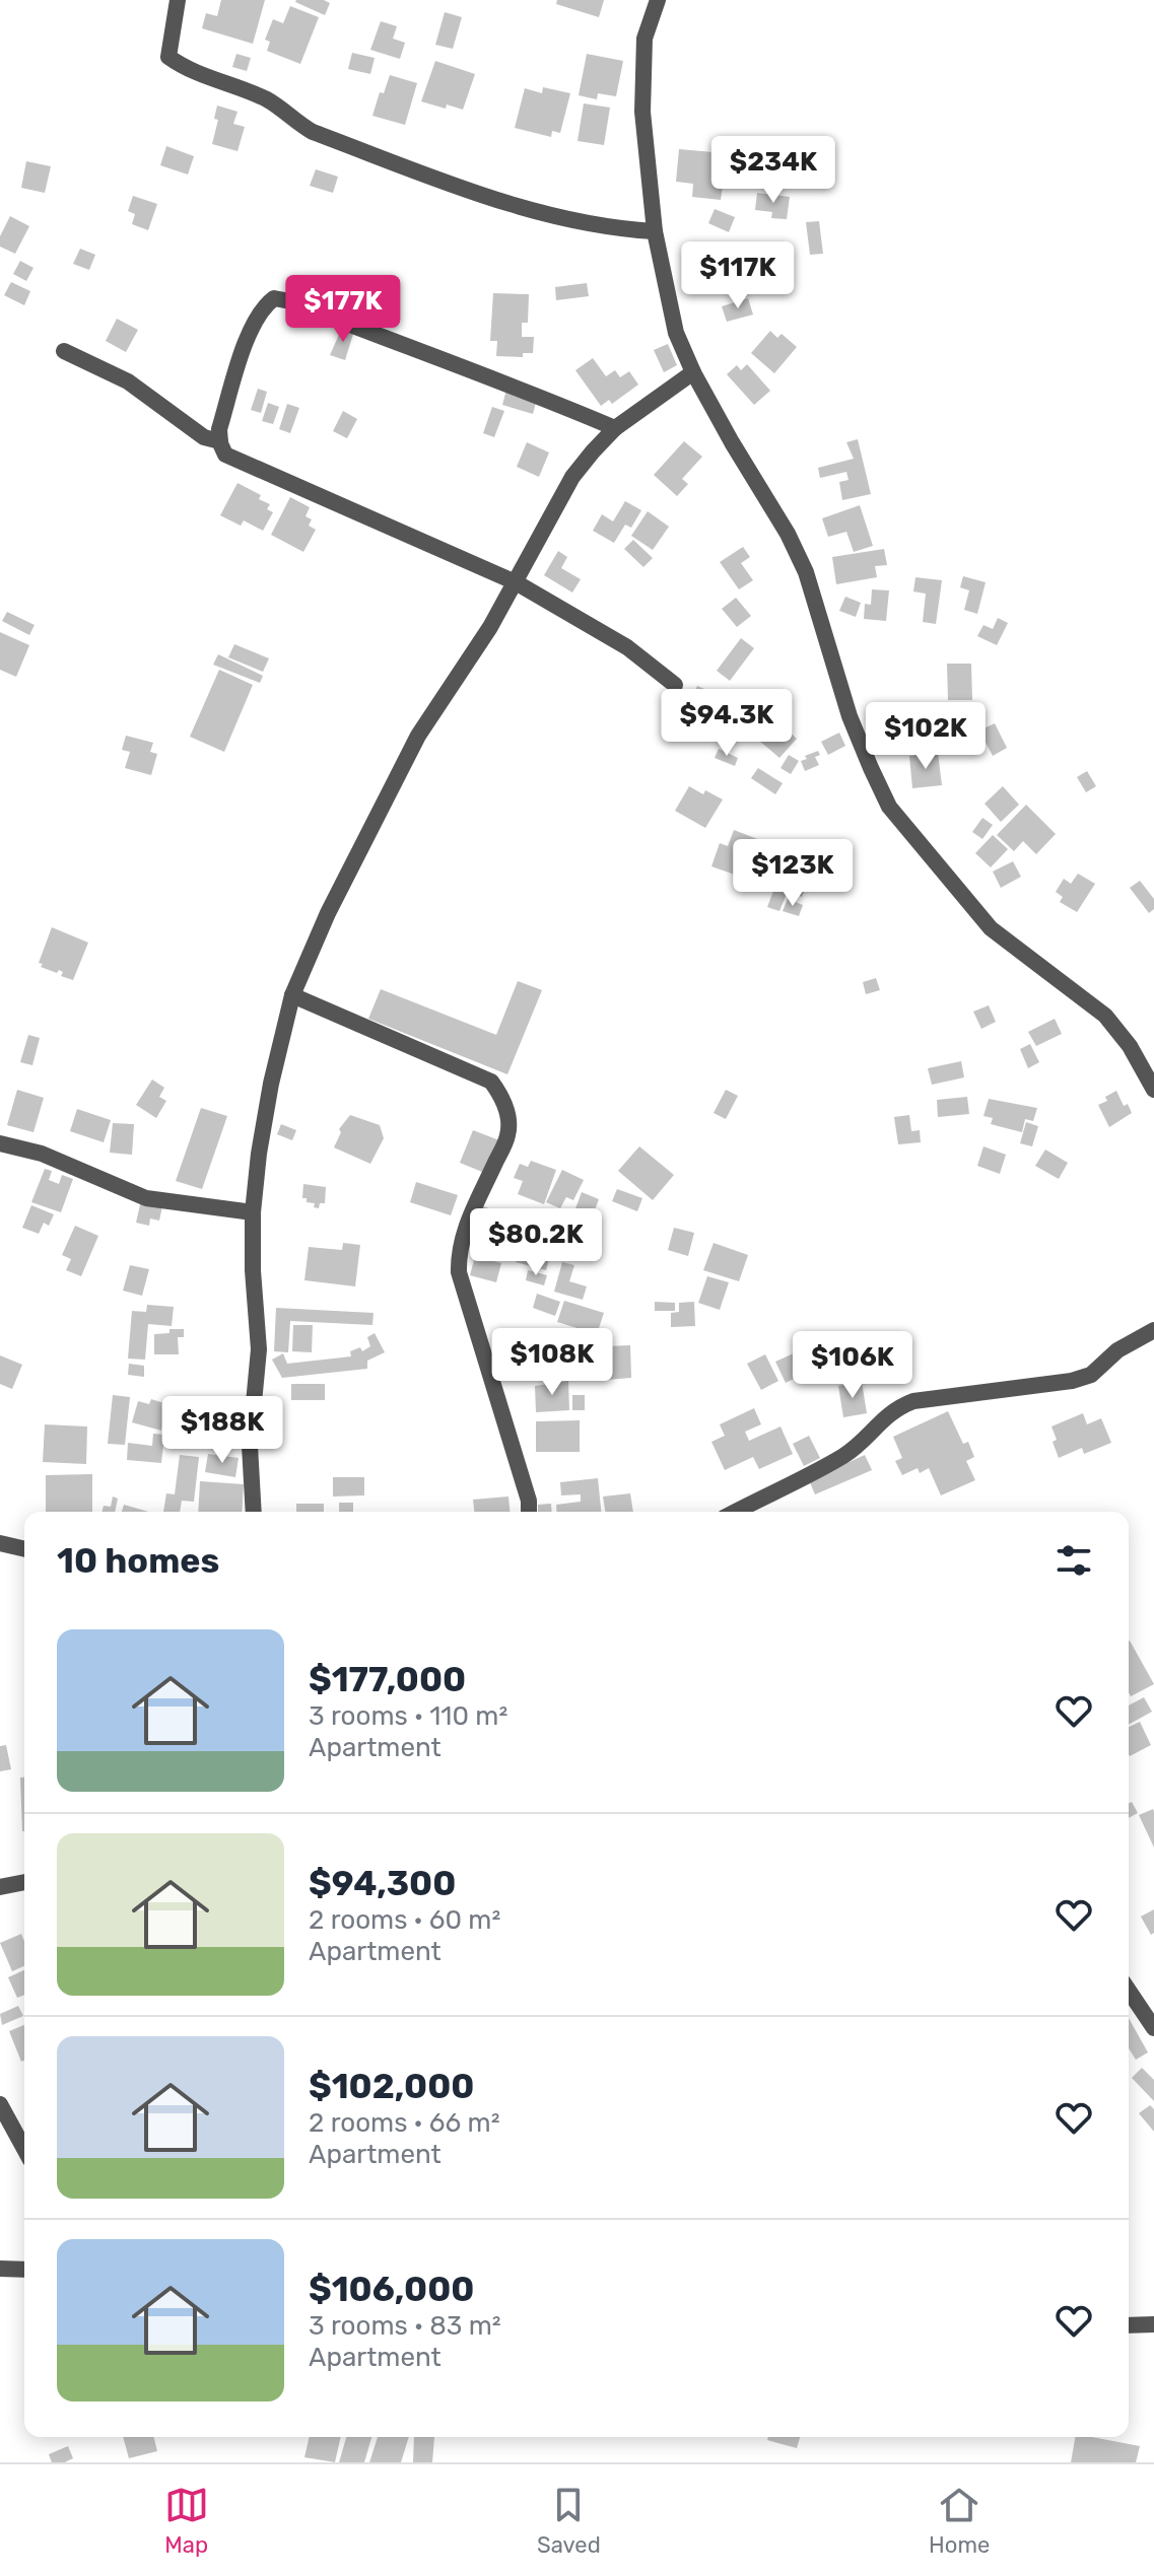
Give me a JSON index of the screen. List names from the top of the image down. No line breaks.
{"page":{"price":["$234K","$117K","$177K","$94.3K","$102K","$123K","$80.2K","$108K","$106K","$188K"],"heading":"10 homes","list":[{"name":"$177,000","note":"3 rooms · 110 m² · Apartment"},{"name":"$94,300","note":"2 rooms · 60 m² · Apartment"},{"name":"$102,000","note":"2 rooms · 66 m² · Apartment"},{"name":"$106,000","note":"3 rooms · 83 m² · Apartment"}],"tabs":["Map","Saved","Home"]}}
